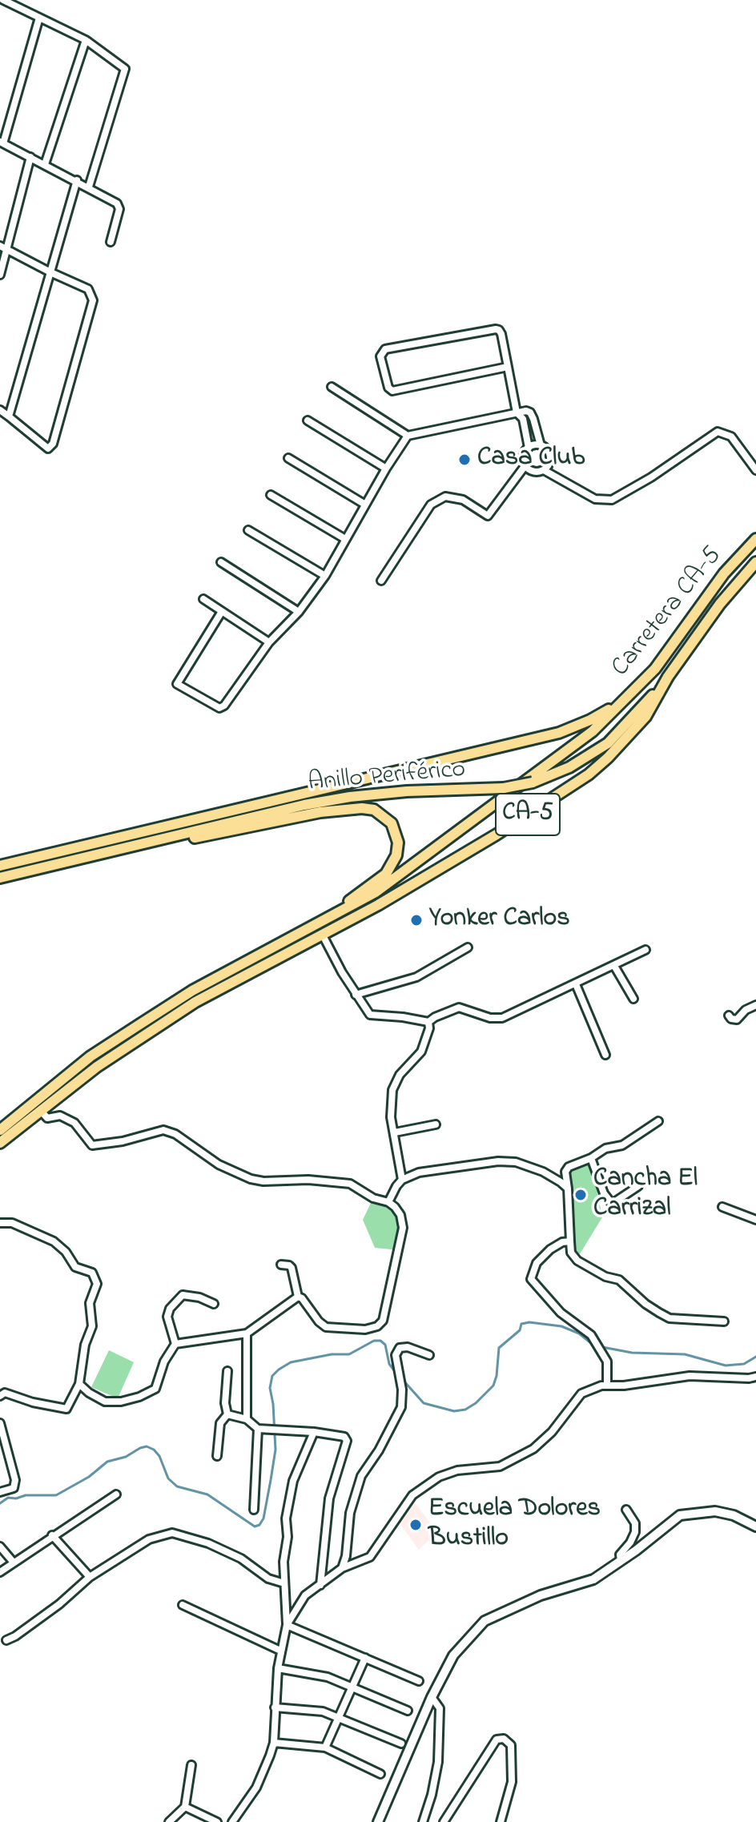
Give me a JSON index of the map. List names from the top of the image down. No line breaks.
{"streets":{"highway":["Carretera CA-5","Anillo Periférico","CA-5"]},"crossings":[["Carretera CA-5","Anillo Periférico"],["Carretera CA-5","CA-5"]],"places":["Casa Club","Yonker Carlos","Cancha El Carrizal","Escuela Dolores Bustillo"]}
